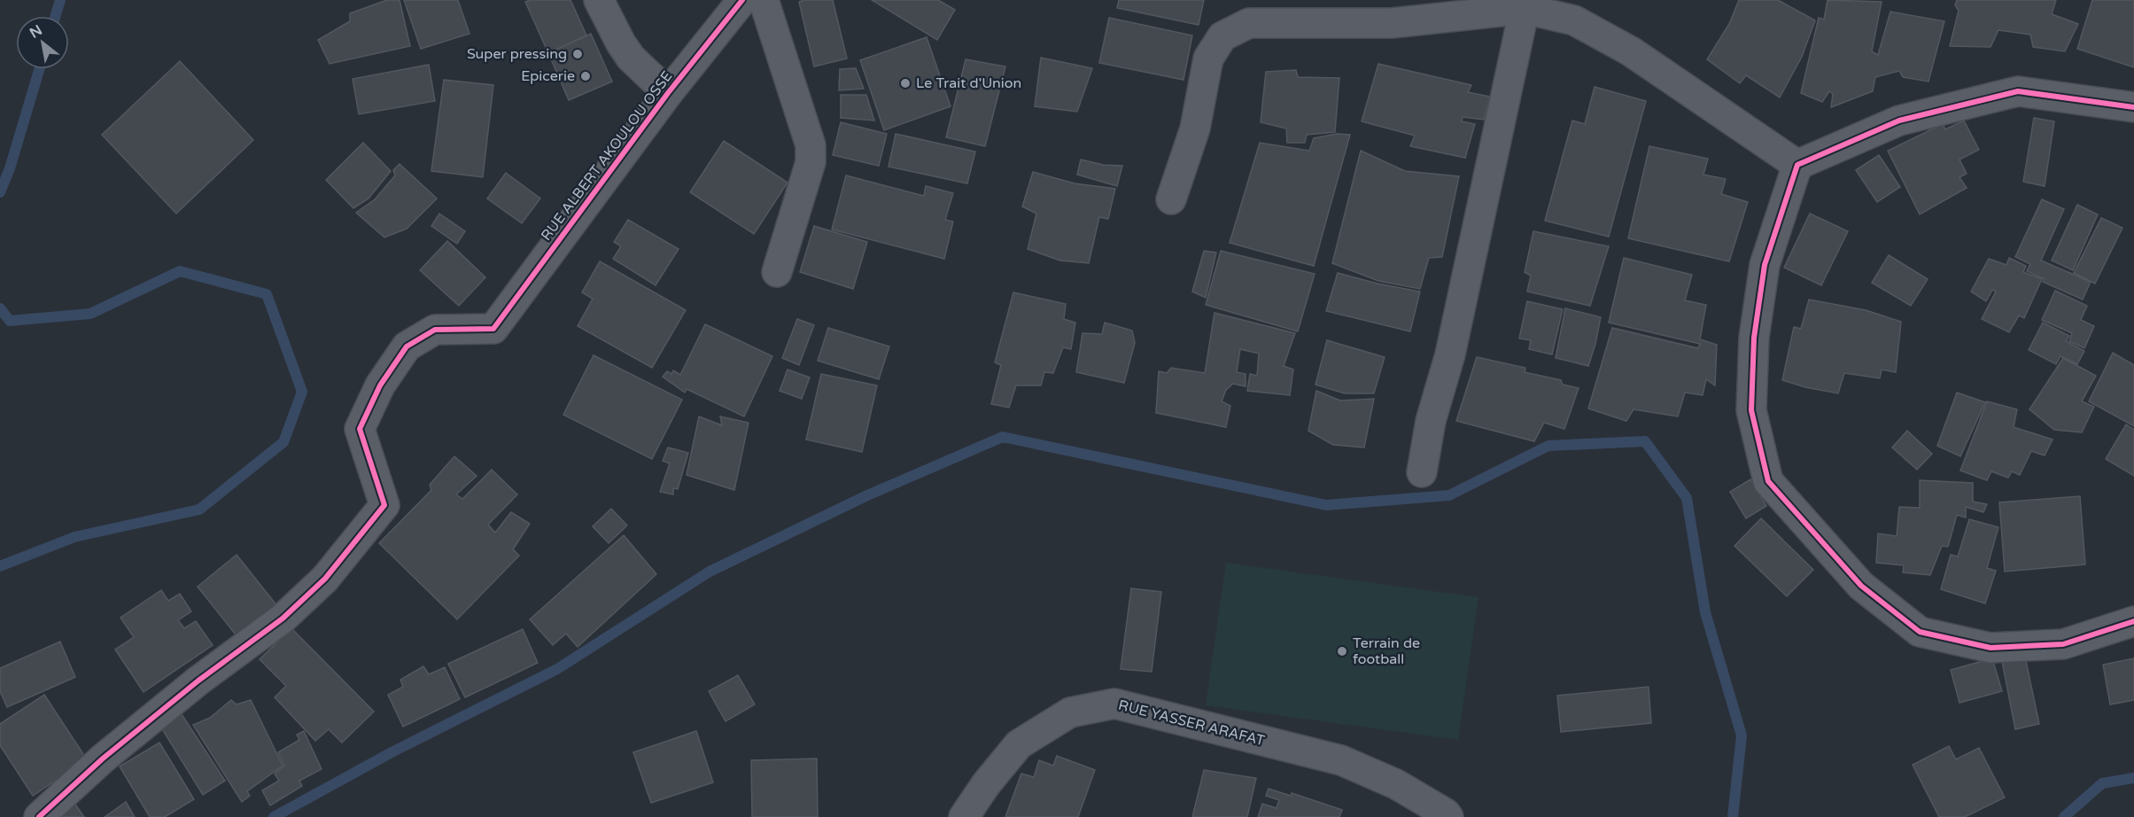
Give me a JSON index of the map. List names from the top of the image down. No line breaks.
{"streets":{"street":["RUE ALBERT AKOULOU OSSE","RUE YASSER ARAFAT"]},"places":["Super pressing","Epicerie","Le Trait d'Union","Terrain de football"],"north":"top left"}
